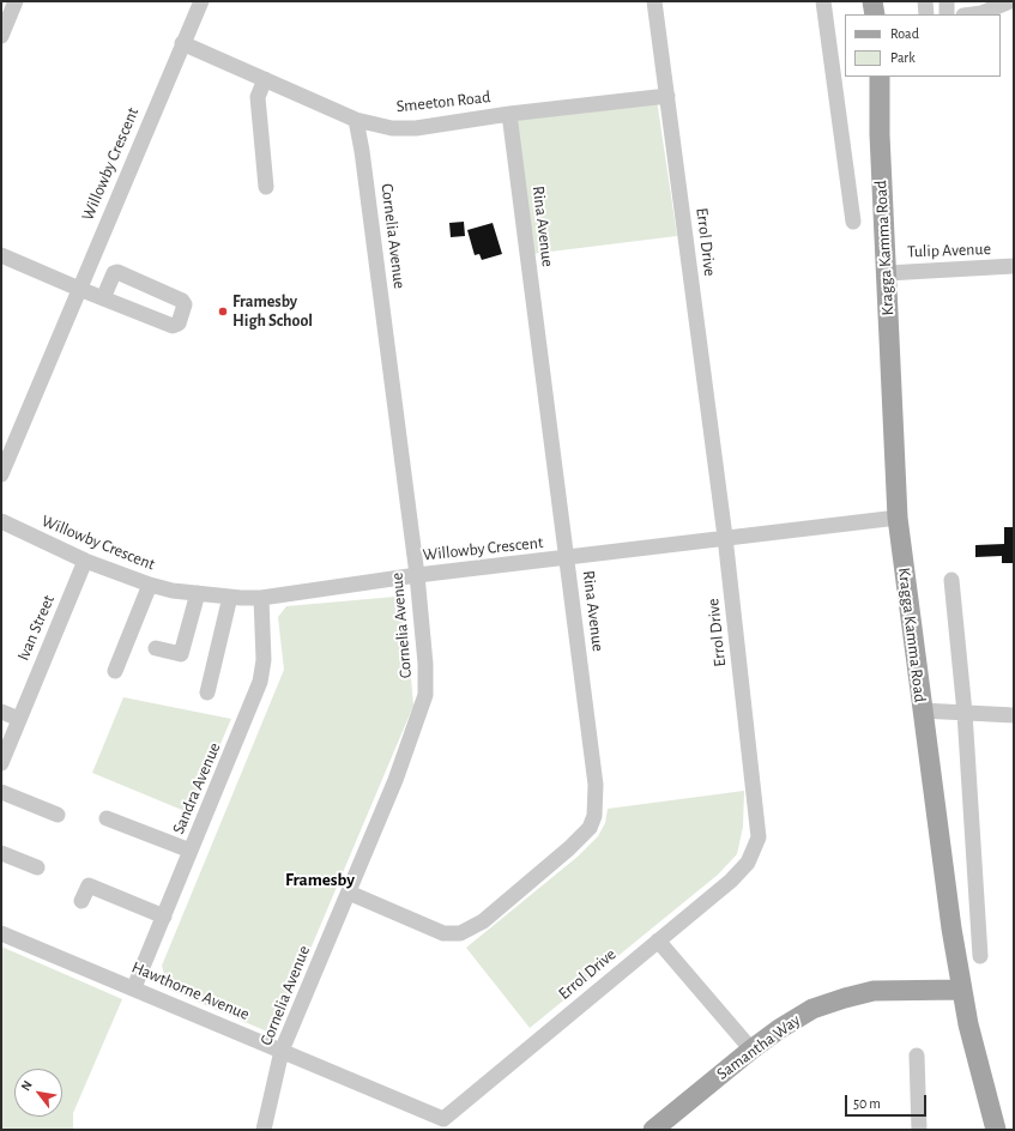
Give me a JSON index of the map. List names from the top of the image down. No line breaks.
{"streets":{"main road":["Kragga Kamma Road","Samantha Way"],"street":["Smeeton Road","Willowby Crescent","Rina Avenue","Cornelia Avenue","Errol Drive","Tulip Avenue","Ivan Street","Sandra Avenue","Hawthorne Avenue"]},"crossings":[["Smeeton Road","Willowby Crescent"],["Smeeton Road","Rina Avenue"],["Smeeton Road","Cornelia Avenue"],["Smeeton Road","Errol Drive"],["Willowby Crescent","Rina Avenue"],["Willowby Crescent","Cornelia Avenue"],["Willowby Crescent","Errol Drive"],["Willowby Crescent","Kragga Kamma Road"],["Willowby Crescent","Ivan Street"],["Willowby Crescent","Sandra Avenue"],["Rina Avenue","Cornelia Avenue"],["Cornelia Avenue","Hawthorne Avenue"],["Errol Drive","Hawthorne Avenue"],["Kragga Kamma Road","Tulip Avenue"],["Kragga Kamma Road","Samantha Way"],["Sandra Avenue","Hawthorne Avenue"]],"districts":["Framesby"],"places":["Framesby High School"],"legend":["Road","Park"],"scale_bar":"50 m","north":"top left"}
